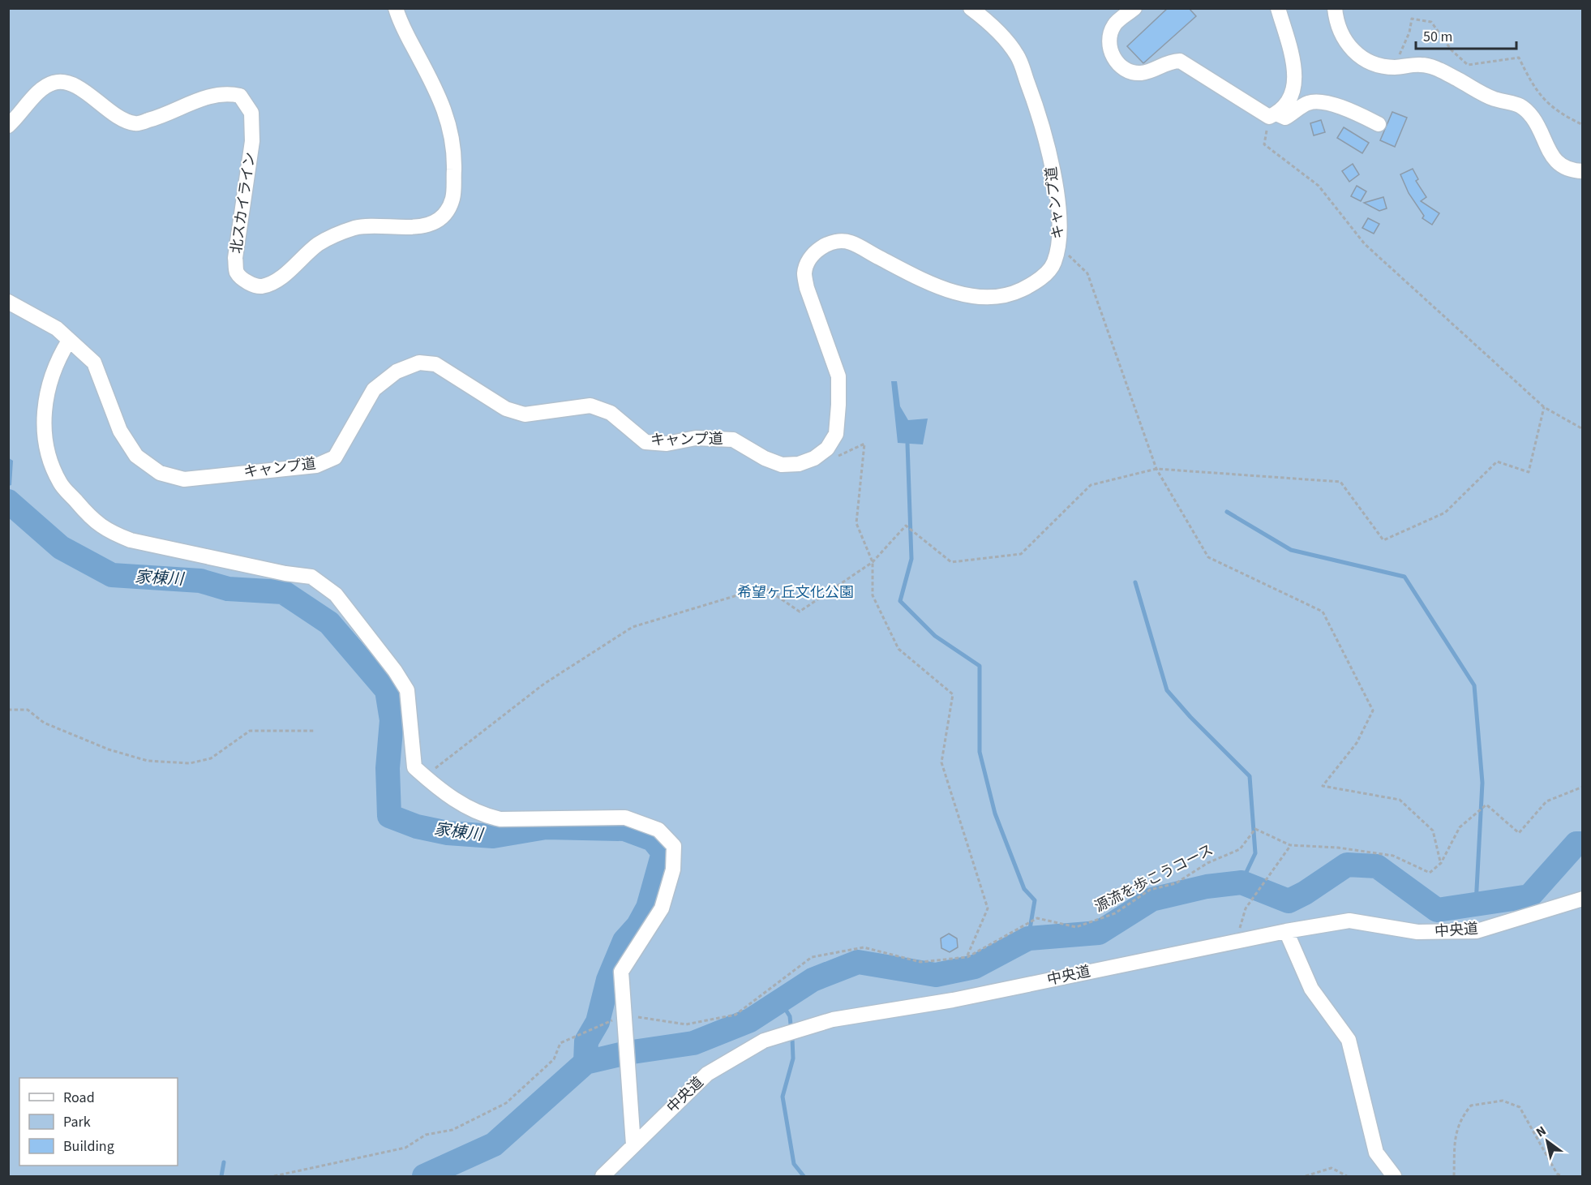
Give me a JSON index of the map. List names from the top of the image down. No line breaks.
{"streets":{"street":["北スカイライン","キャンプ道","中央道"],"path":["源流を歩こうコース"]},"water":["家棟川"],"parks":["希望ヶ丘文化公園"],"legend":["Road","Park","Building"],"scale_bar":"50 m","north":"top left"}
